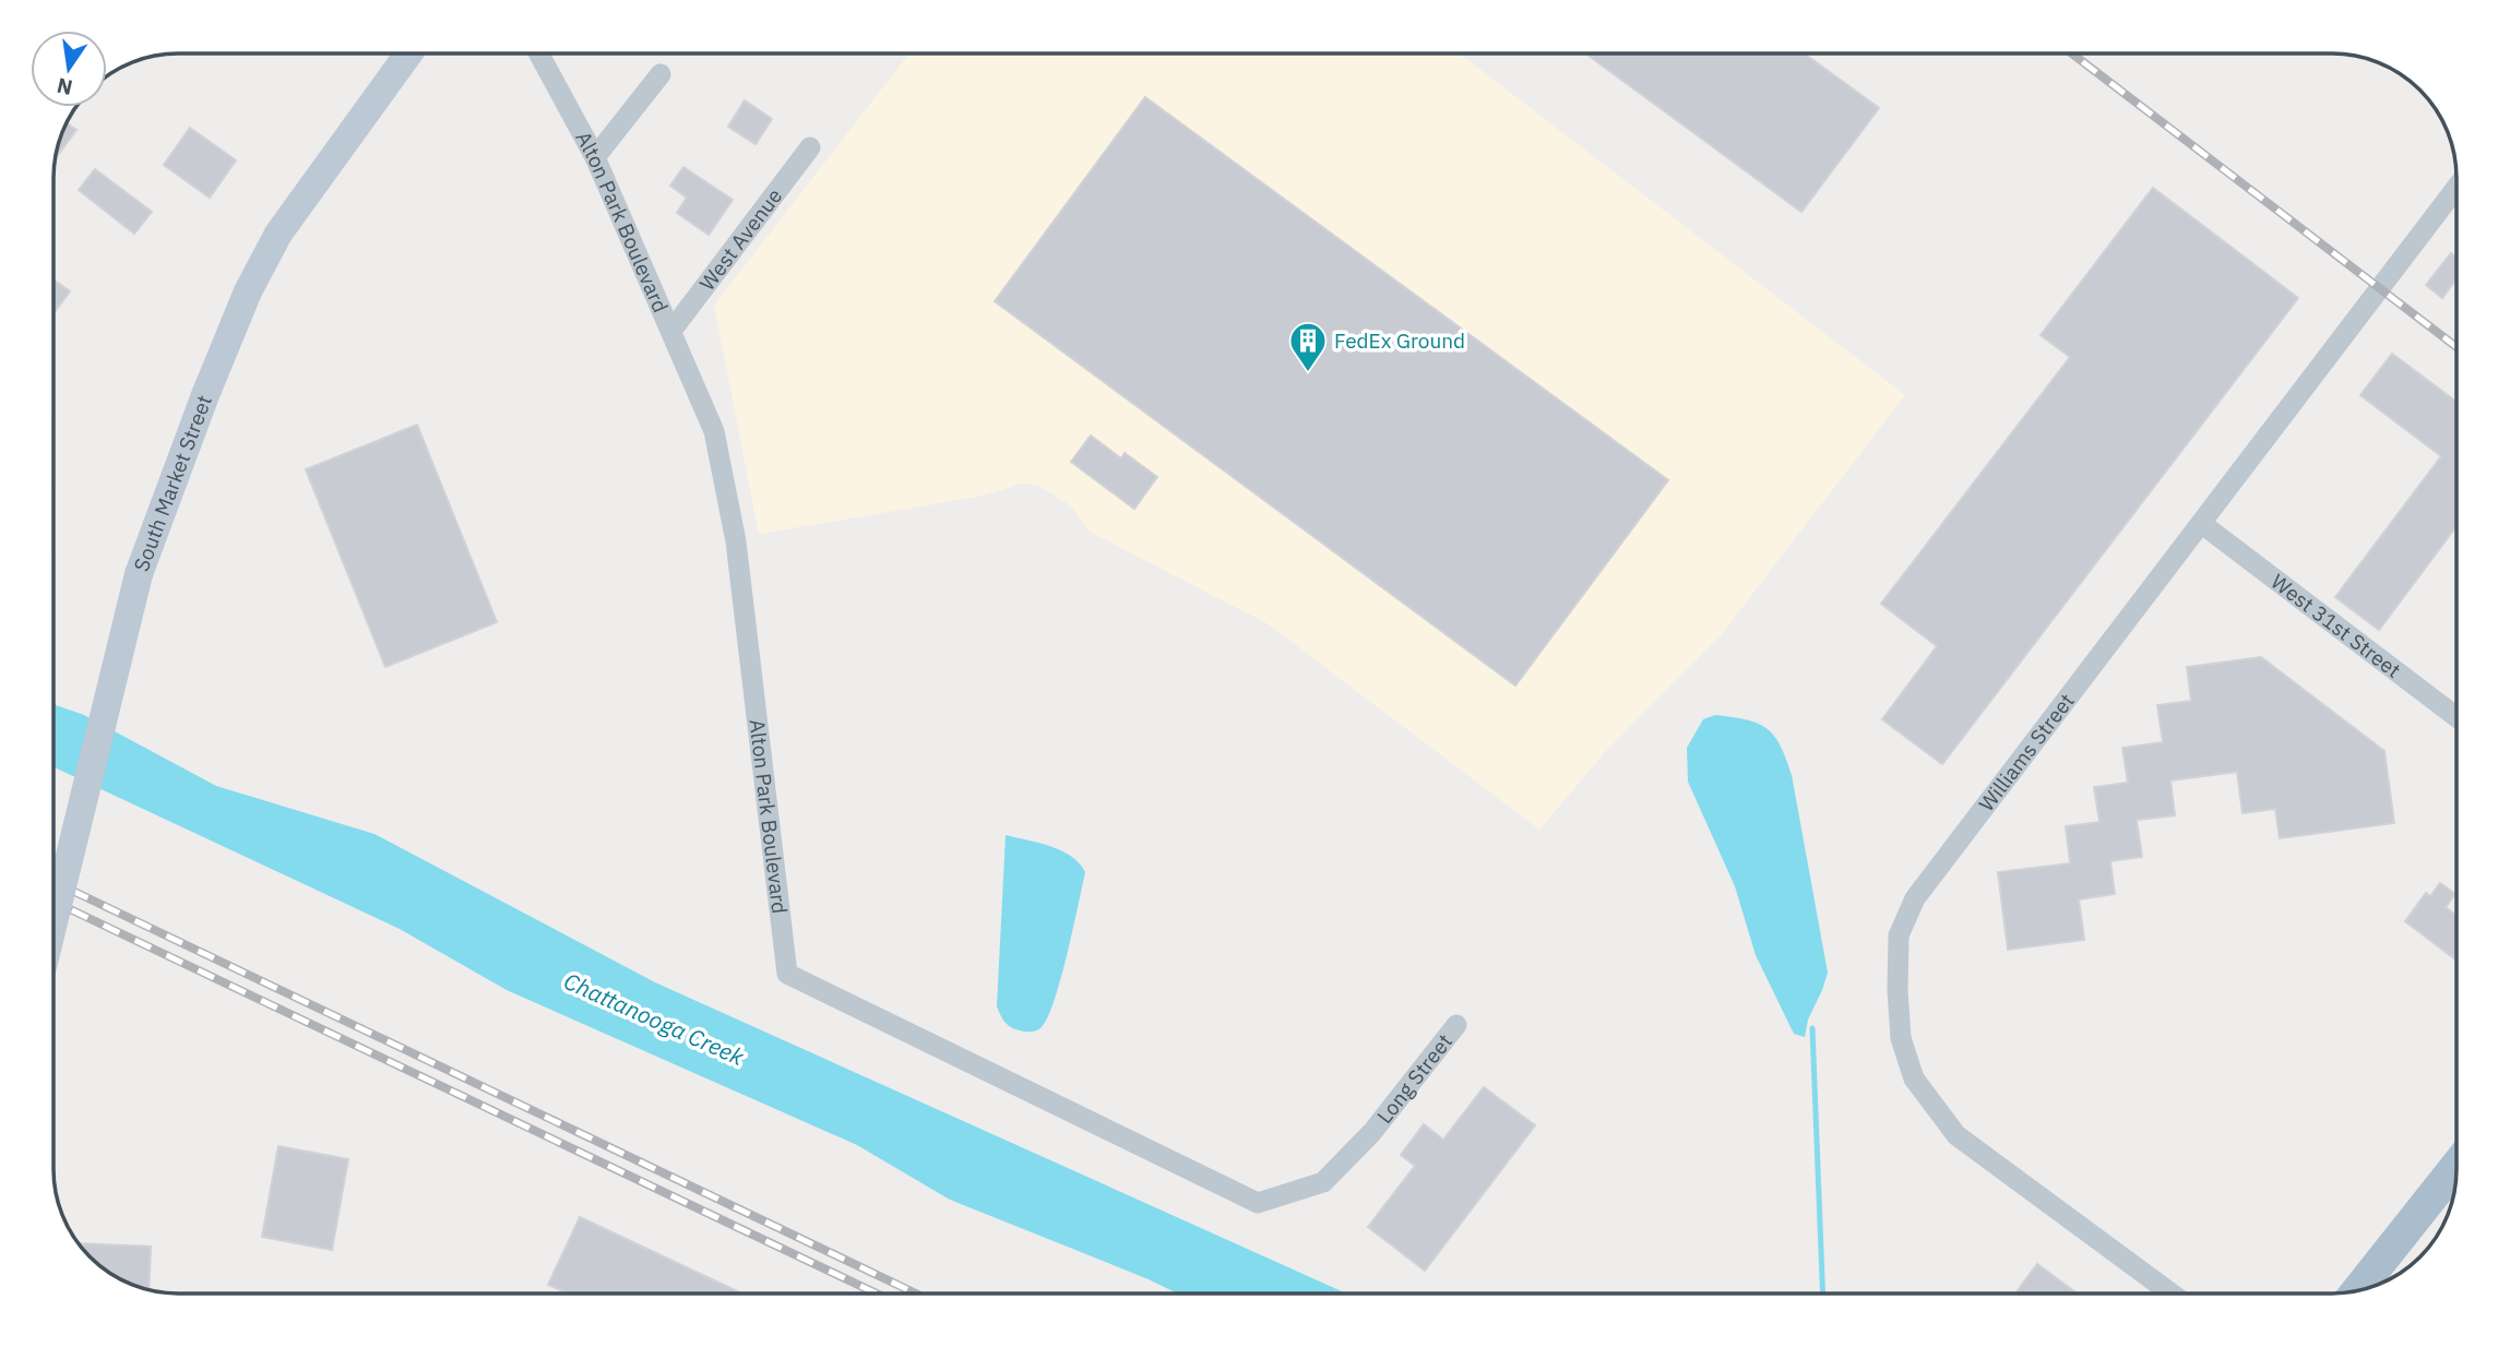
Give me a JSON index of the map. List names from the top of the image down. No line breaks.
{"streets":{"main road":["South Market Street"],"street":["Alton Park Boulevard","West Avenue","West 31st Street","Williams Street","Long Street"]},"crossings":[["Alton Park Boulevard","West Avenue"],["Alton Park Boulevard","Long Street"],["West 31st Street","Williams Street"]],"water":["Chattanooga Creek"],"places":{"building":["FedEx Ground"]},"north":"bottom"}
